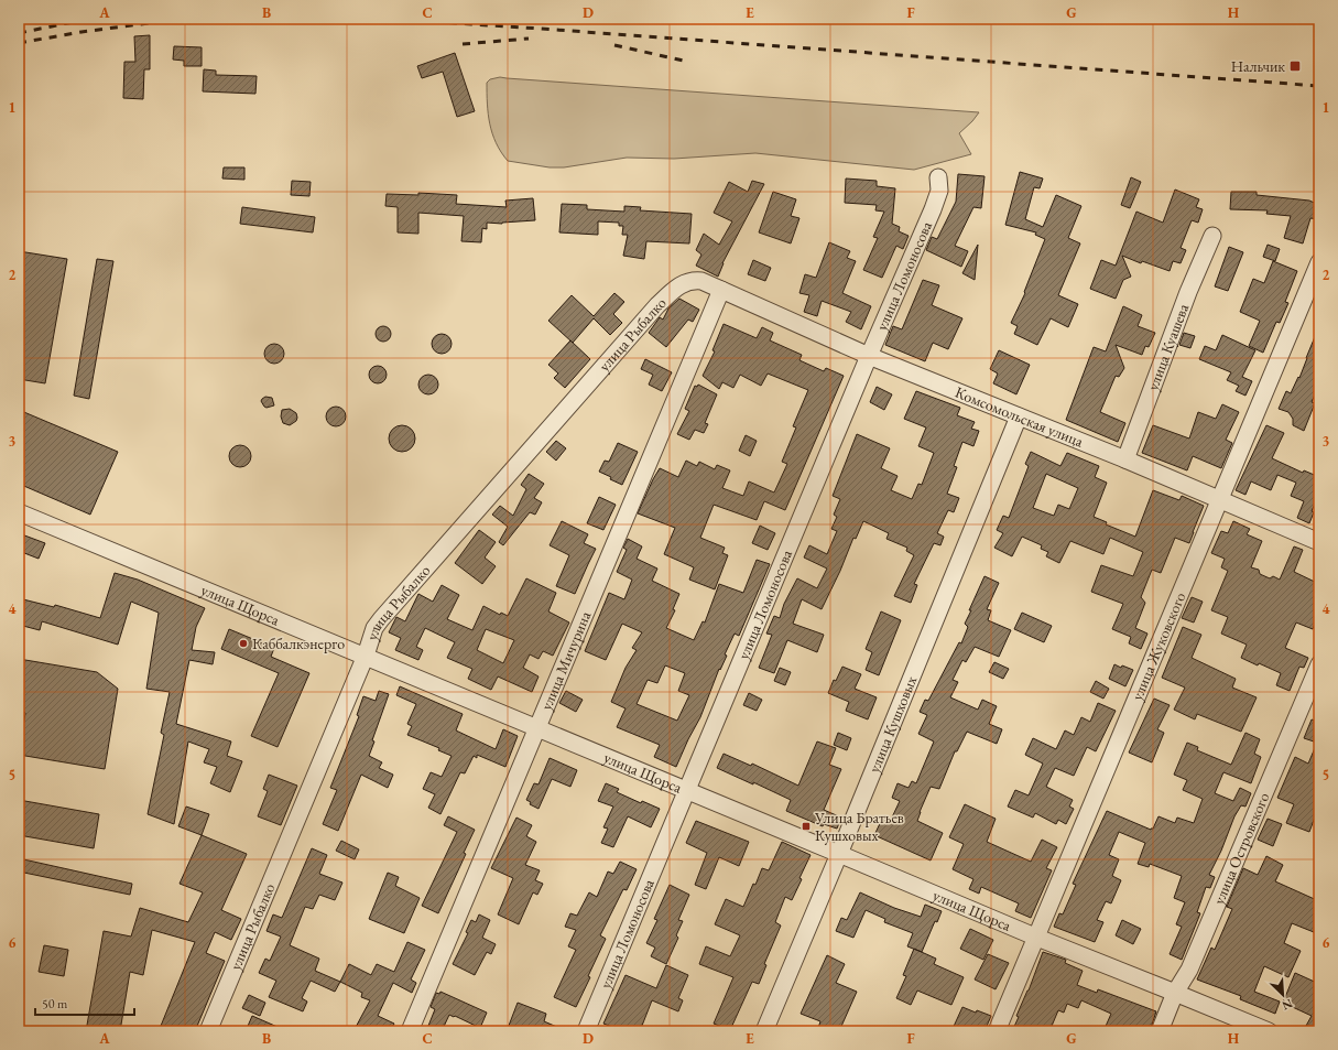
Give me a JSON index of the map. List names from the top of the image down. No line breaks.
{"streets":{"street":["улица Ломоносова","улица Рыбалко","улица Куашева","Комсомольская улица","улица Щорса","улица Жуковского","улица Мичурина","улица Кушховых","улица Островского"]},"crossings":[["улица Ломоносова","Комсомольская улица"],["улица Ломоносова","улица Щорса"],["улица Рыбалко","Комсомольская улица"],["улица Рыбалко","улица Щорса"],["улица Рыбалко","улица Мичурина"],["улица Куашева","Комсомольская улица"],["Комсомольская улица","улица Жуковского"],["Комсомольская улица","улица Мичурина"],["Комсомольская улица","улица Кушховых"],["улица Щорса","улица Жуковского"],["улица Щорса","улица Мичурина"],["улица Щорса","улица Кушховых"],["улица Щорса","улица Островского"]],"places":{"transit":["Нальчик","Улица Братьев Кушховых"],"other":["Каббалкэнерго"]},"scale_bar":"50 m","north":"bottom right","grid":{"columns":["A","B","C","D","E","F","G","H"],"rows":["1","2","3","4","5","6"]}}
